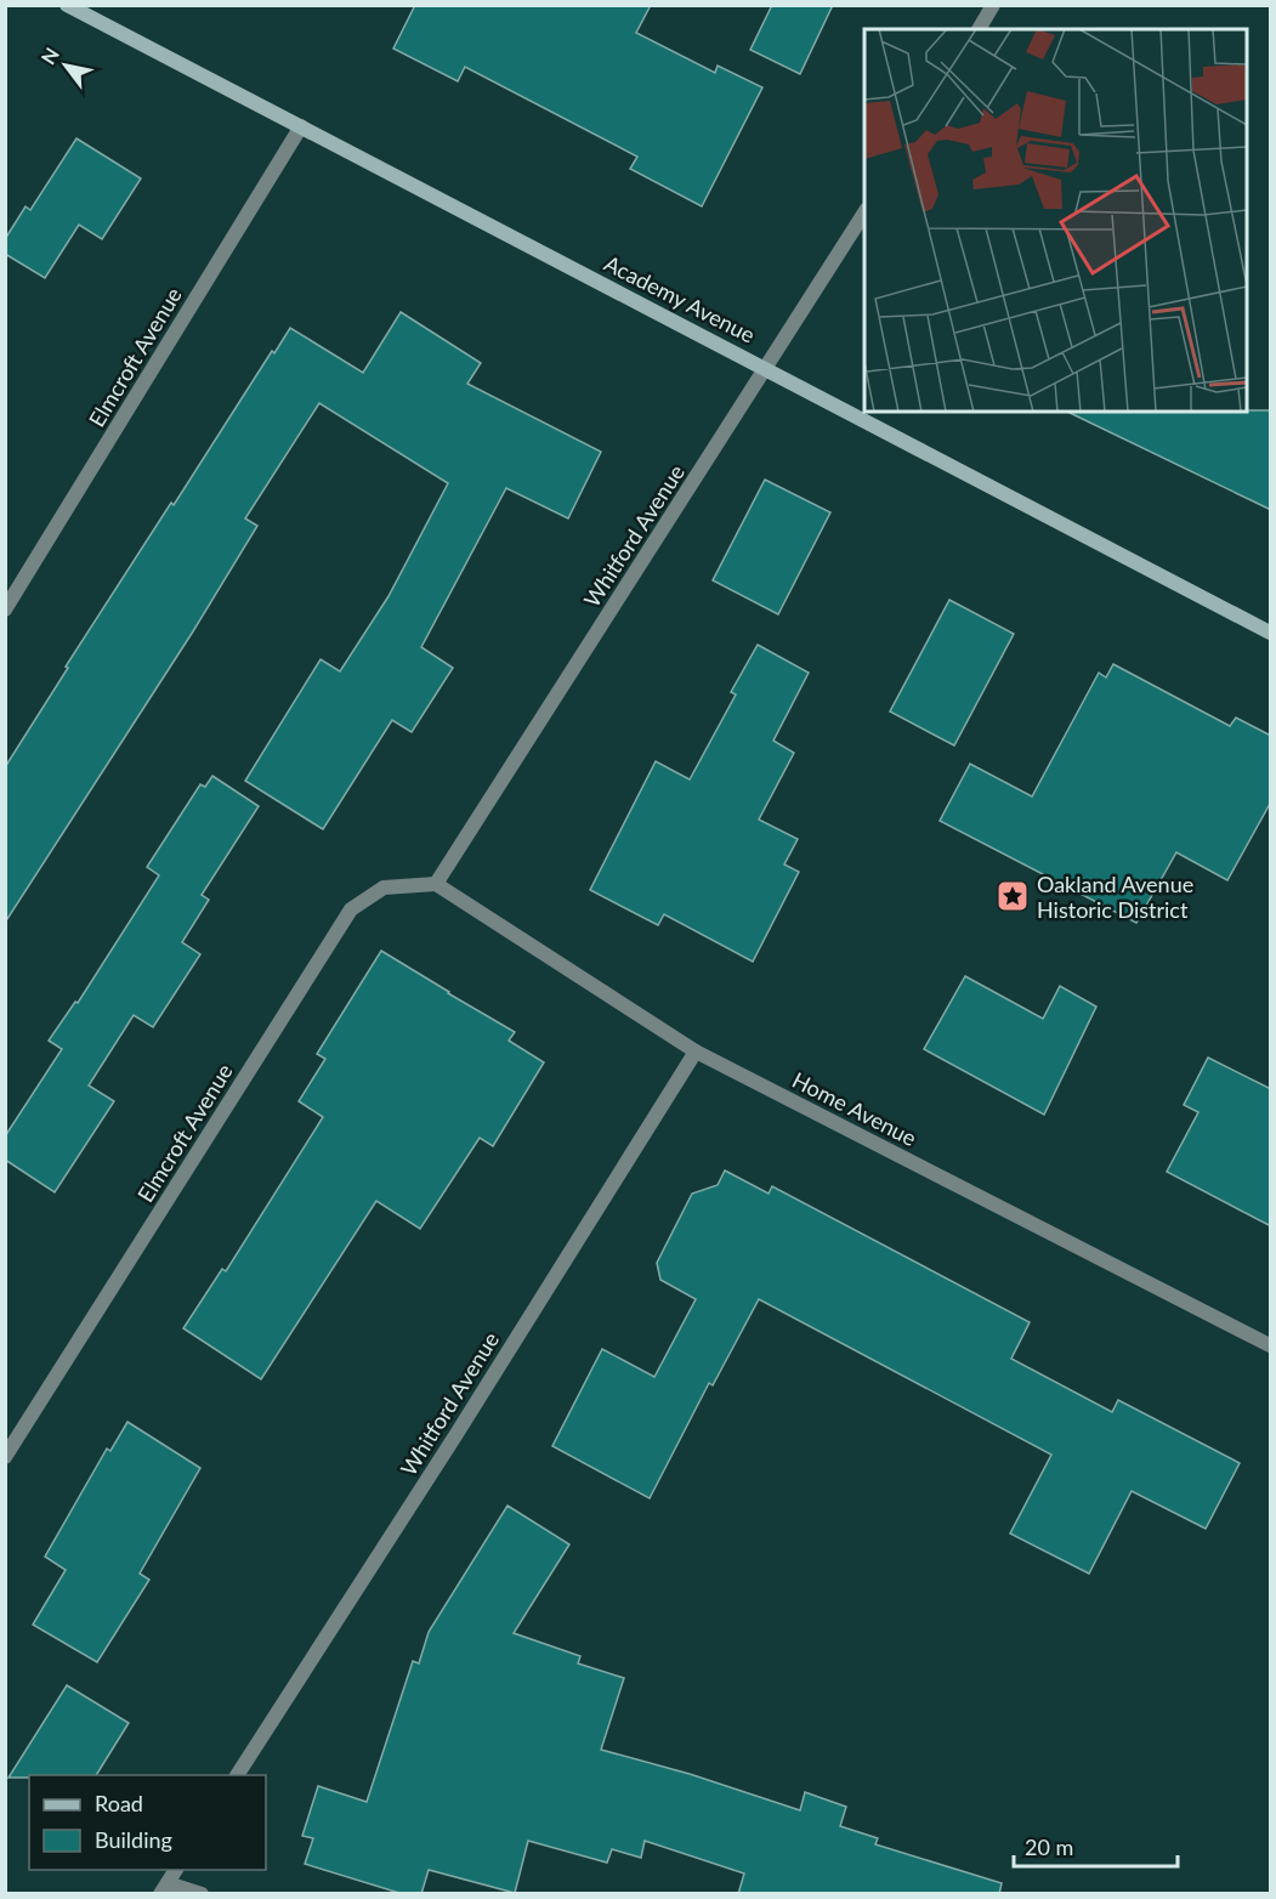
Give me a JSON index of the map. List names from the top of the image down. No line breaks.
{"streets":{"street":["Academy Avenue","Elmcroft Avenue","Whitford Avenue","Home Avenue"]},"crossings":[["Academy Avenue","Elmcroft Avenue"],["Academy Avenue","Whitford Avenue"],["Elmcroft Avenue","Whitford Avenue"],["Elmcroft Avenue","Home Avenue"],["Whitford Avenue","Home Avenue"]],"places":{"place":["Oakland Avenue Historic District"]},"legend":["Road","Building"],"scale_bar":"20 m","north":"top left"}
